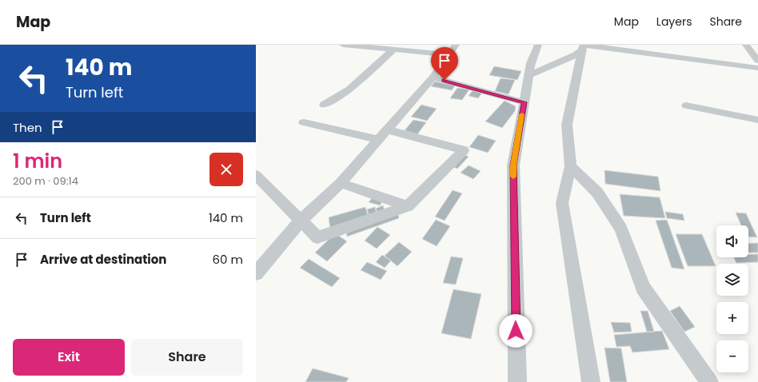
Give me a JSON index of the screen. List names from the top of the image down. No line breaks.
{"page":{"header":"Map","nav":["Map","Layers","Share"],"turn":["140 m","Turn left"],"then":"Then","heading":["1 min","200 m · 09:14"],"list":[{"name":"Turn left","value":"140 m"},{"name":"Arrive at destination","value":"60 m"}],"map_buttons":["+","−"],"buttons":["Exit","Share"]}}
